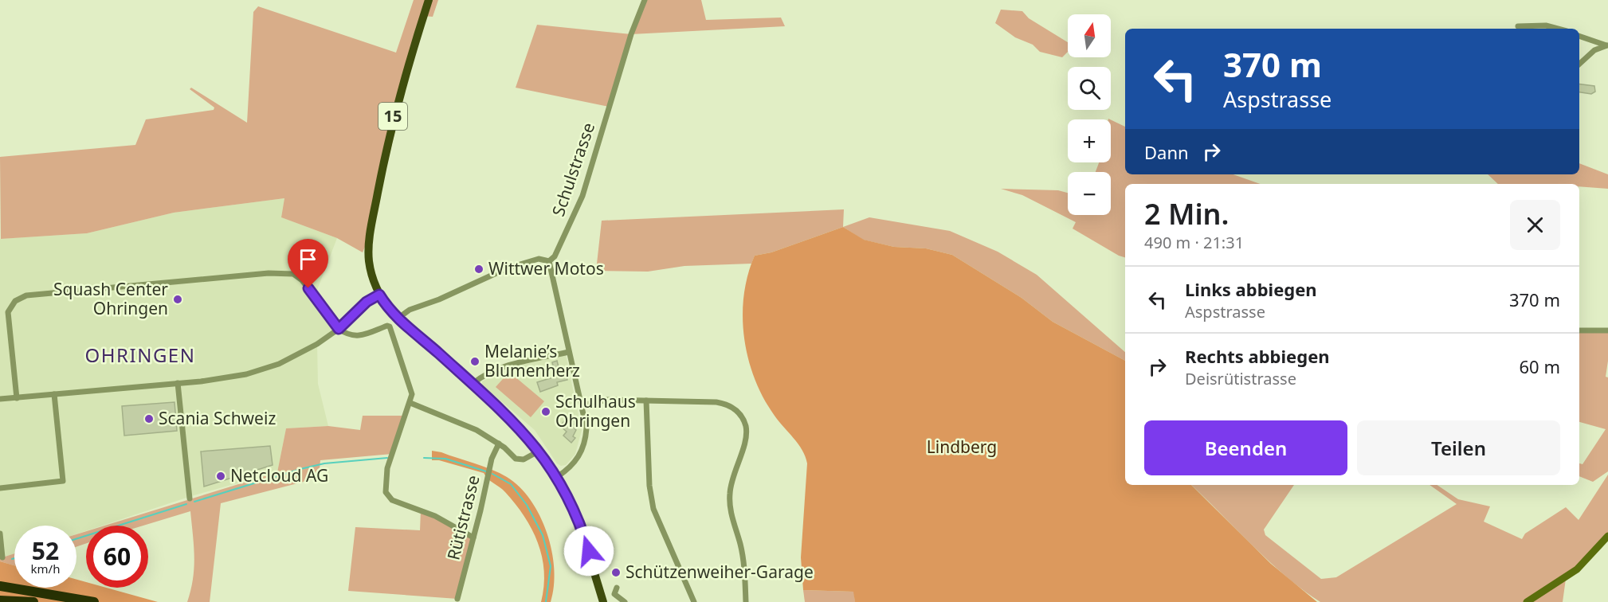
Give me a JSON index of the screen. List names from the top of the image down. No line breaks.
{"streets":{"main road":["15"],"street":["Schulstrasse","Rütistrasse"]},"districts":["OHRINGEN"],"parks":["Lindberg"],"places":["Wittwer Motos","Squash Center Ohringen","Melanie’s Blumenherz","Schulhaus Ohringen","Scania Schweiz","Netcloud AG","Schützenweiher-Garage"],"north":"top","page":{"map_buttons":["+","−"],"turn":["370 m","Aspstrasse"],"then":"Dann","heading":["2 Min.","490 m · 21:31"],"list":[{"name":"Links abbiegen","note":"Aspstrasse","value":"370 m"},{"name":"Rechts abbiegen","note":"Deisrütistrasse","value":"60 m"}],"buttons":["Beenden","Teilen"],"speed":"52 km/h","limit":"60"}}
